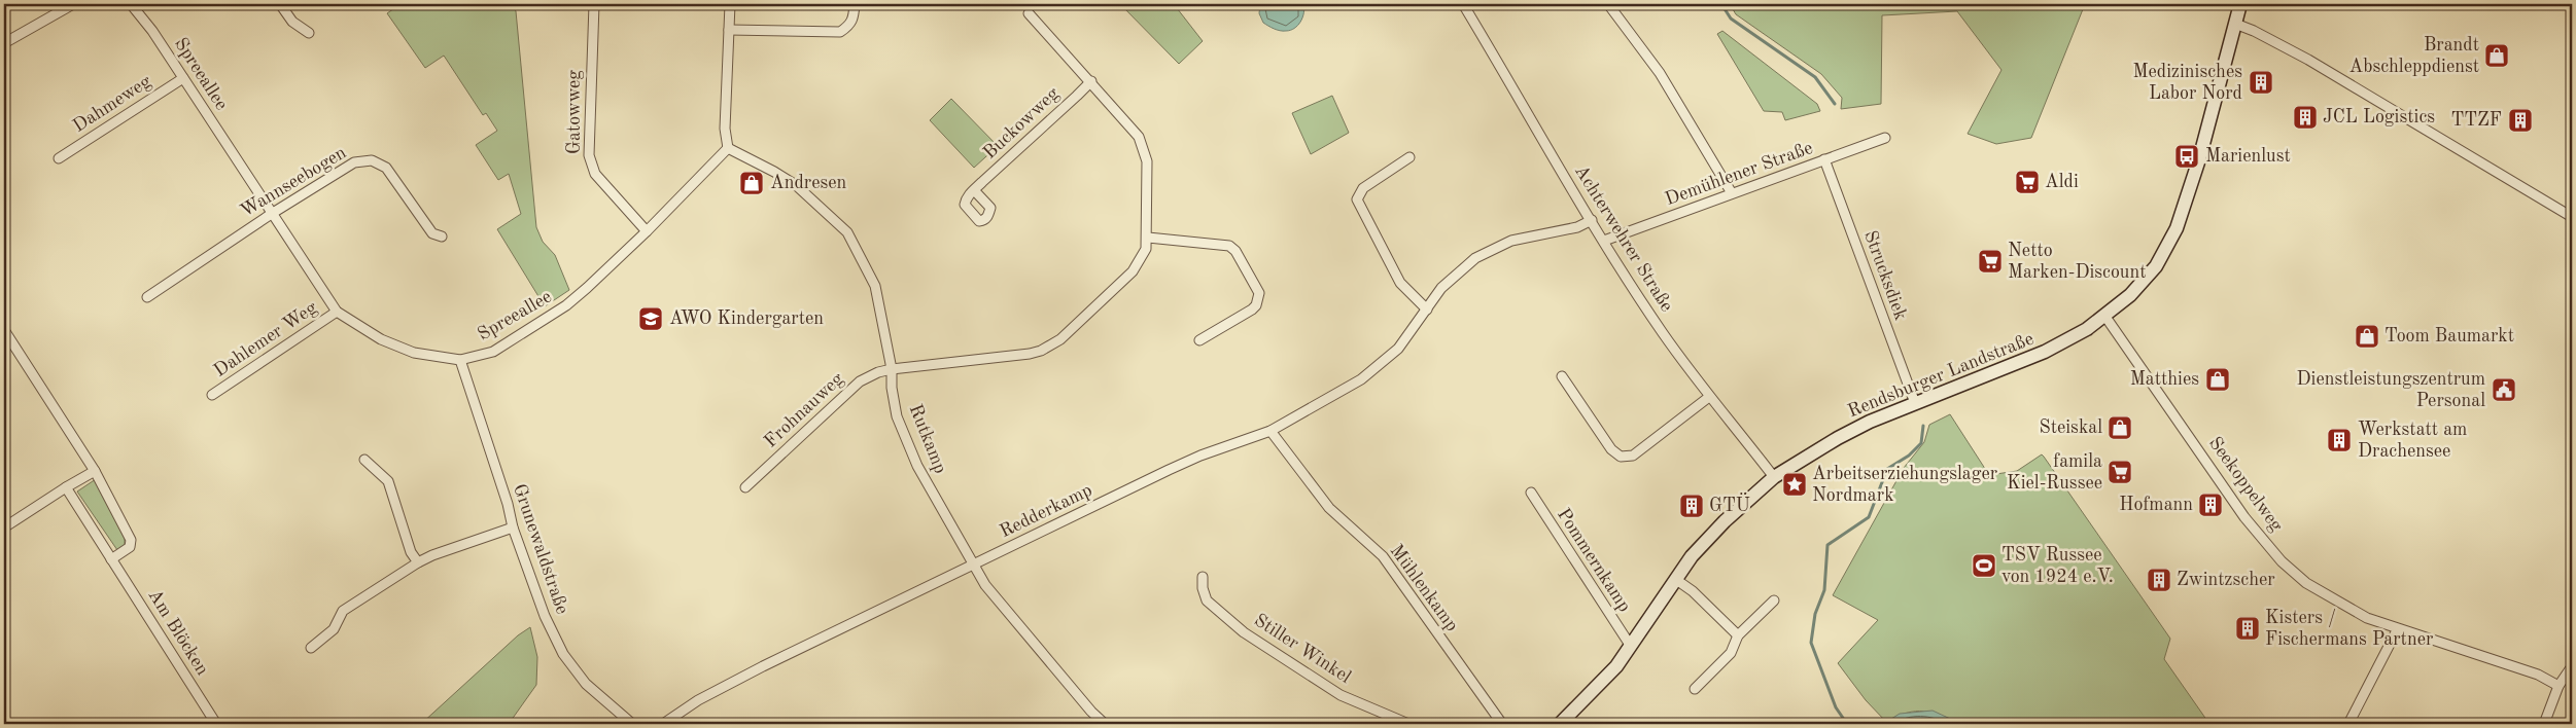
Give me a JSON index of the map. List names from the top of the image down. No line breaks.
{"streets":{"street":["Spreeallee","Dahmeweg","Gatowweg","Buckowweg","Demühlener Straße","Wannseebogen","Achterwehrer Straße","Strucksdiek","Dahlemer Weg","Rendsburger Landstraße","Frohnauweg","Rutkamp","Seekoppelweg","Redderkamp","Grunewaldstraße","Pommernkamp","Mühlenkamp","Am Blöcken","Stiller Winkel"]},"crossings":[["Spreeallee","Dahmeweg"],["Spreeallee","Gatowweg"],["Spreeallee","Wannseebogen"],["Spreeallee","Dahlemer Weg"],["Spreeallee","Rutkamp"],["Spreeallee","Grunewaldstraße"],["Demühlener Straße","Achterwehrer Straße"],["Demühlener Straße","Strucksdiek"],["Achterwehrer Straße","Rendsburger Landstraße"],["Achterwehrer Straße","Redderkamp"],["Strucksdiek","Rendsburger Landstraße"],["Rendsburger Landstraße","Seekoppelweg"],["Rendsburger Landstraße","Pommernkamp"],["Frohnauweg","Rutkamp"],["Rutkamp","Redderkamp"],["Redderkamp","Mühlenkamp"]],"places":{"shop":["Brandt Abschleppdienst","Andresen","Toom Baumarkt","Matthies","Steiskal"],"building":["Medizinisches Labor Nord","JCL Logistics","TTZF","Werkstatt am Drachensee","Hofmann","GTÜ","Zwintzscher","Kisters / Fischermans Partner"],"bus stop":["Marienlust"],"supermarket":["Aldi","Netto Marken-Discount","famila Kiel-Russee"],"school or university":["AWO Kindergarten"],"public building":["Dienstleistungszentrum Personal"],"place":["Arbeitserziehungslager Nordmark"],"sports":["TSV Russee von 1924 e.V."]}}
